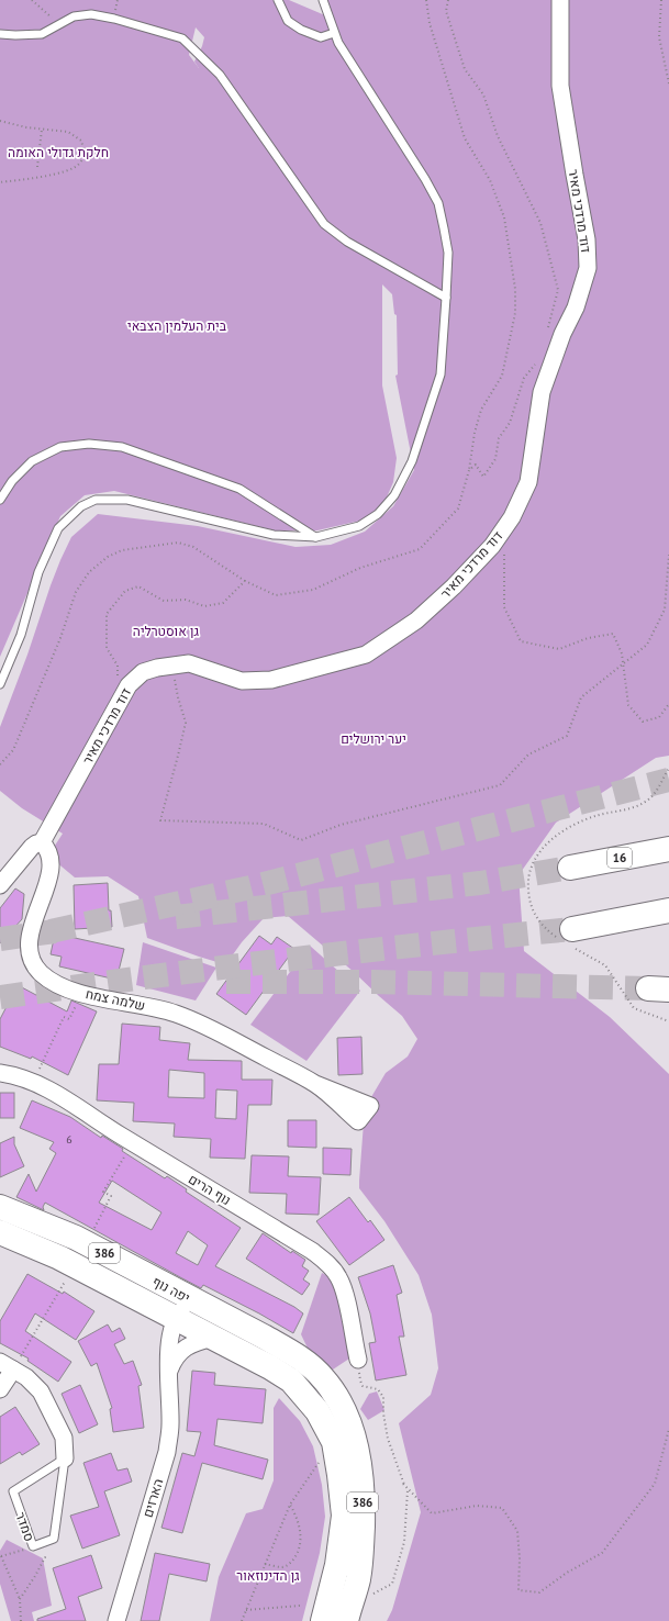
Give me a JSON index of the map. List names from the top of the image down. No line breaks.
{"streets":{"main road":["16","386","יפה נוף"],"street":["דוד מרדכי מאיר","שלמה צמח","נוף הרים","הארזים","סמדר"]},"crossings":[["דוד מרדכי מאיר","שלמה צמח"],["386","יפה נוף"],["יפה נוף","הארזים"]],"parks":["חלקת גדולי האומה","בית העלמין הצבאי","גן אוסטרליה","יער ירושלים","גן הדינוזאור"],"house_numbers":["6"]}
